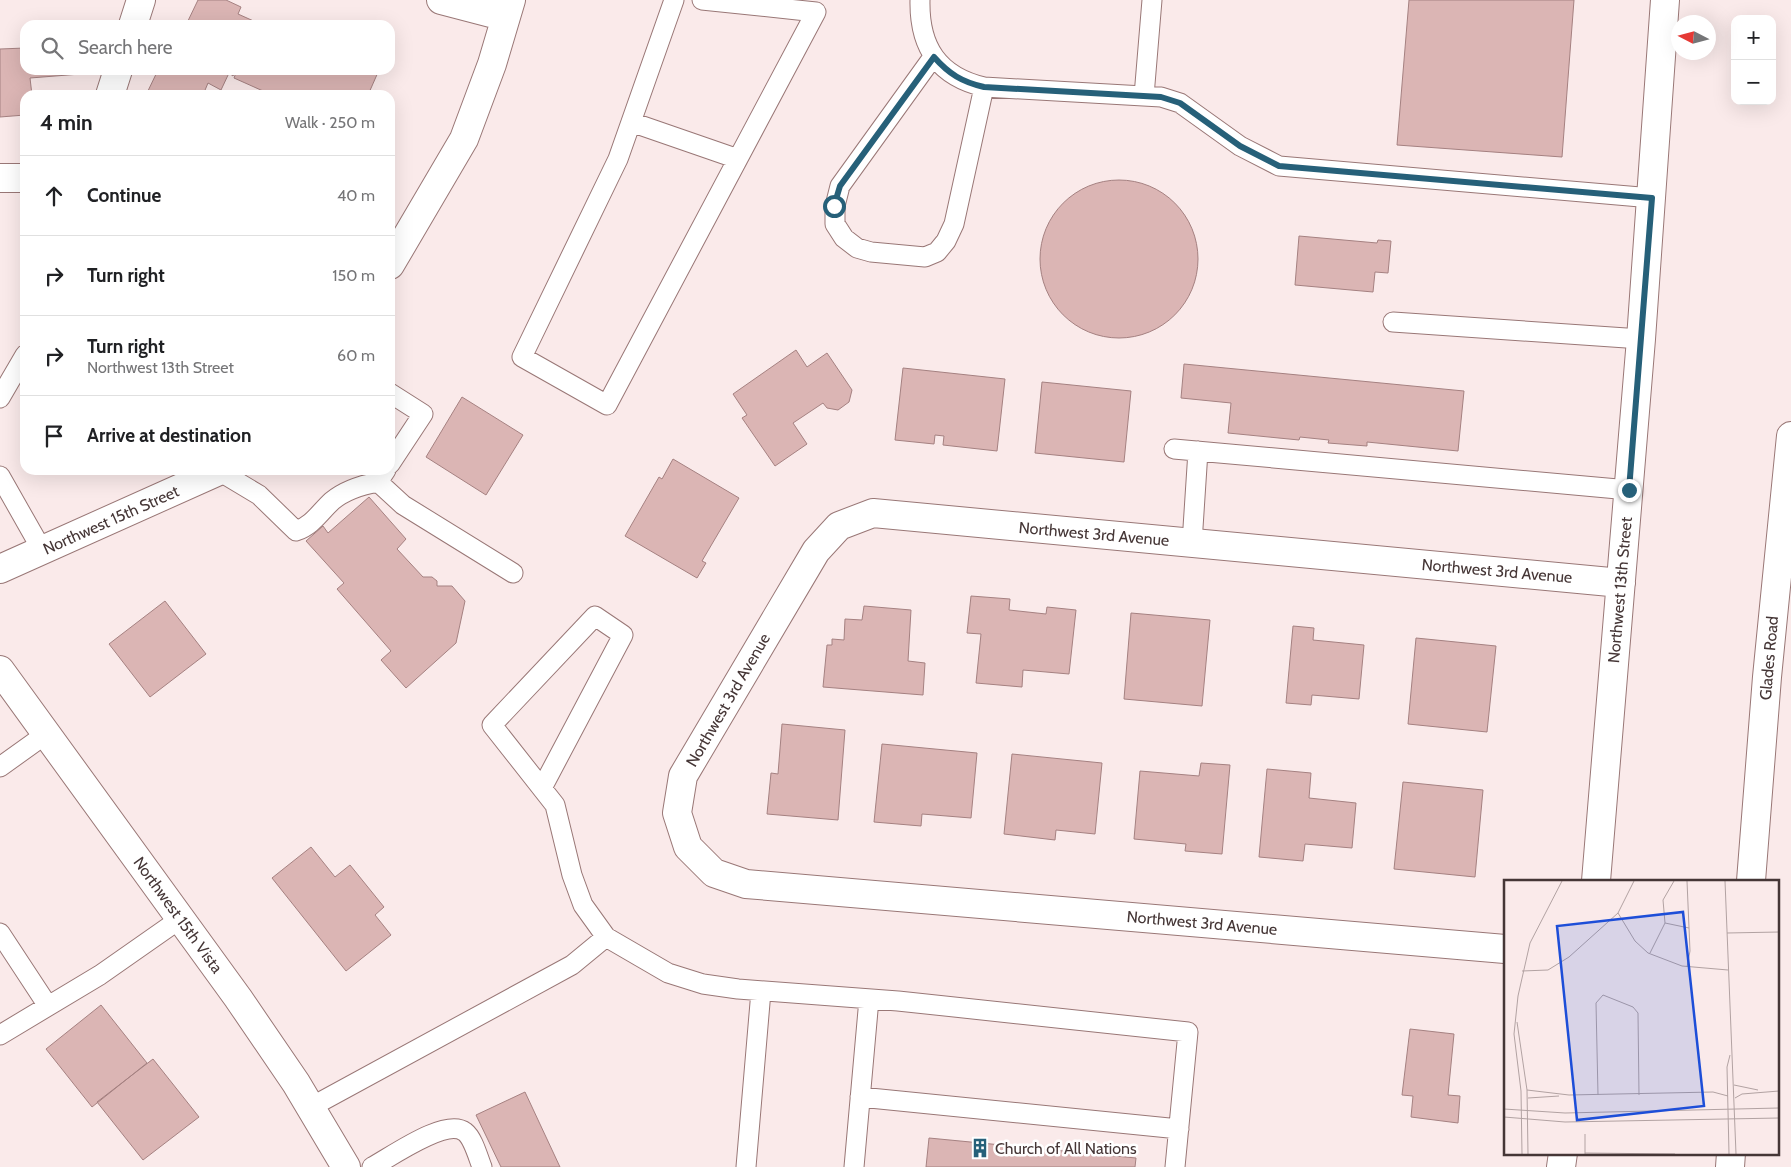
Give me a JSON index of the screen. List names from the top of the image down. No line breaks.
{"streets":{"street":["Northwest 15th Street","Northwest 3rd Avenue","Northwest 13th Street","Glades Road","Northwest 15th Vista"]},"crossings":[["Northwest 3rd Avenue","Northwest 13th Street"]],"places":{"building":["Church of All Nations"]},"north":"left","page":{"map_buttons":["+","−"],"search":"Search here","heading":["4 min","Walk · 250 m"],"list":[["Continue","40 m"],["Turn right","150 m"],["Turn right","Northwest 13th Street","60 m"],"Arrive at destination"]}}
